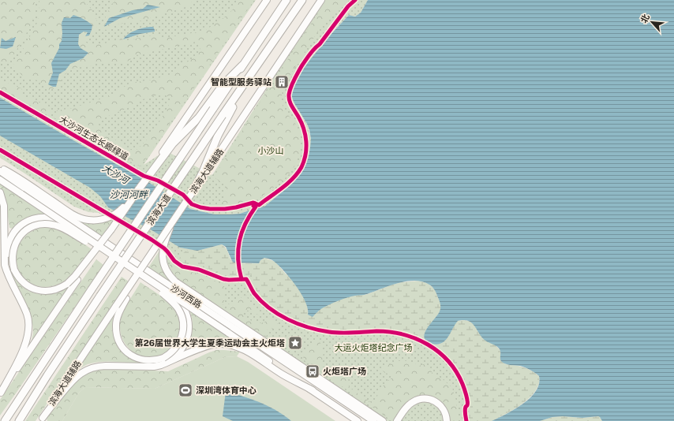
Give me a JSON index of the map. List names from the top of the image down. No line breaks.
{"streets":{"highway":["滨海大道"],"main road":["滨海大道辅路","沙河西路"],"cycle path":["大沙河生态长廊绿道"]},"water":["大沙河","沙河河畔"],"parks":["小沙山","大运火炬塔纪念广场"],"places":{"building":["智能型服务驿站"],"place":["第26届世界大学生夏季运动会主火炬塔"],"bus stop":["火炬塔广场"],"sports":["深圳湾体育中心"]},"north":"top left"}
